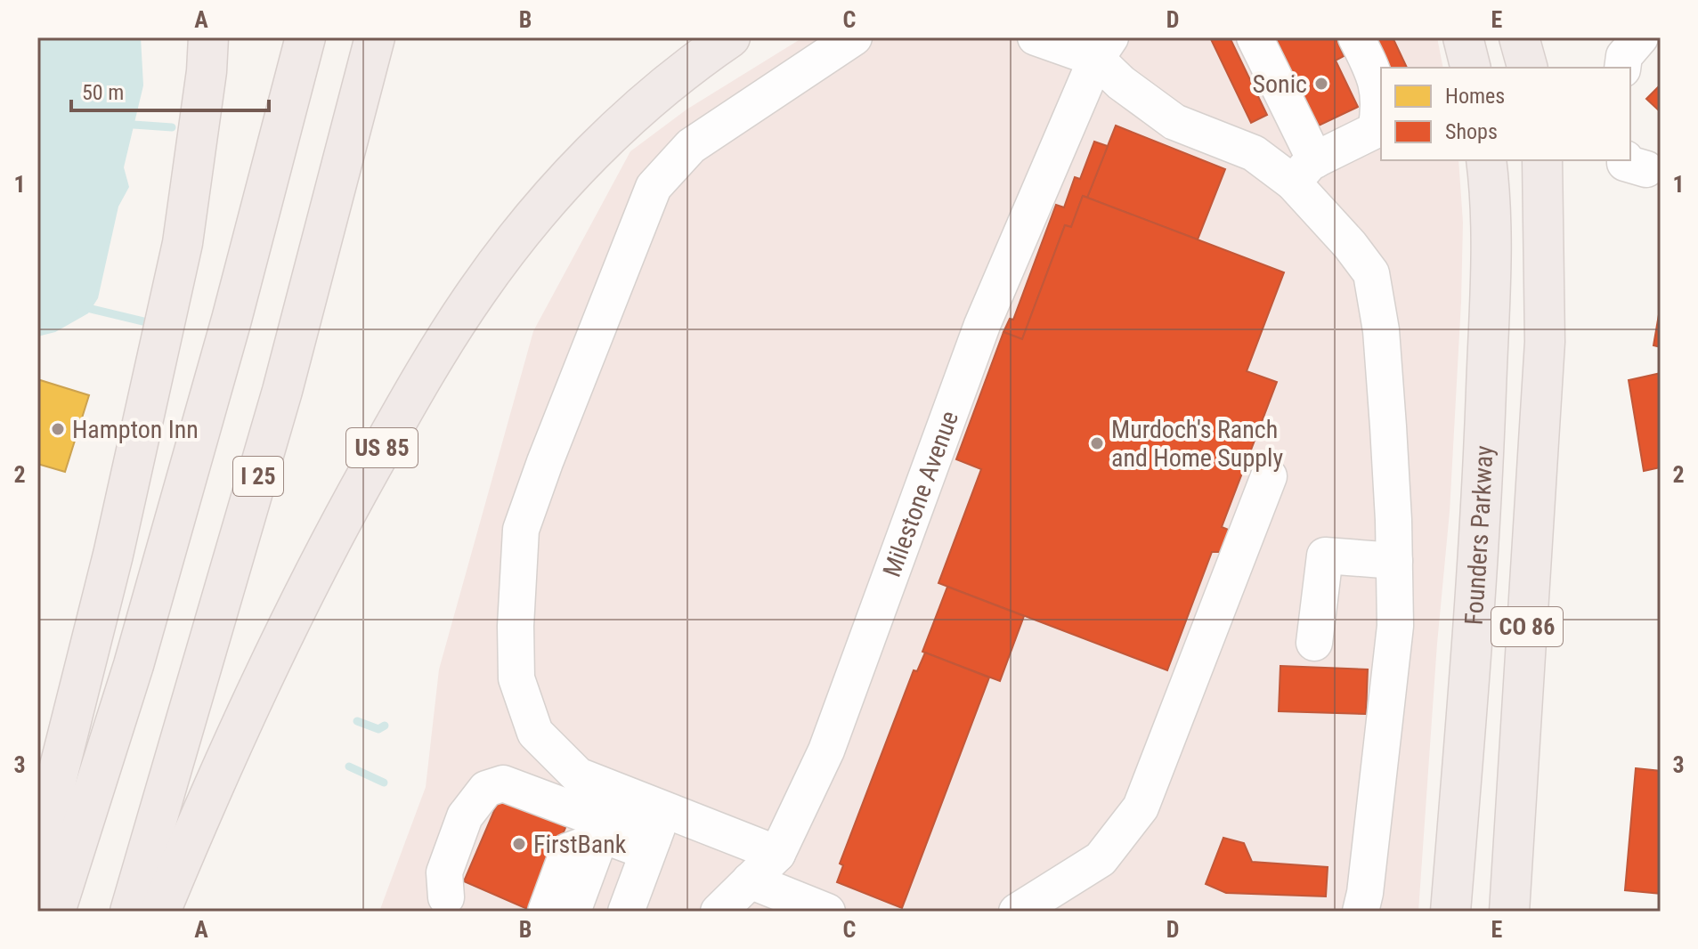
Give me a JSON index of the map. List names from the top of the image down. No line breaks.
{"streets":{"highway":["US 85","I 25","Founders Parkway","CO 86"],"street":["Milestone Avenue"]},"places":["Sonic","Hampton Inn","Murdoch's Ranch and Home Supply","FirstBank"],"legend":["Homes","Shops"],"scale_bar":"50 m","grid":{"columns":["A","B","C","D","E"],"rows":["1","2","3"]}}
